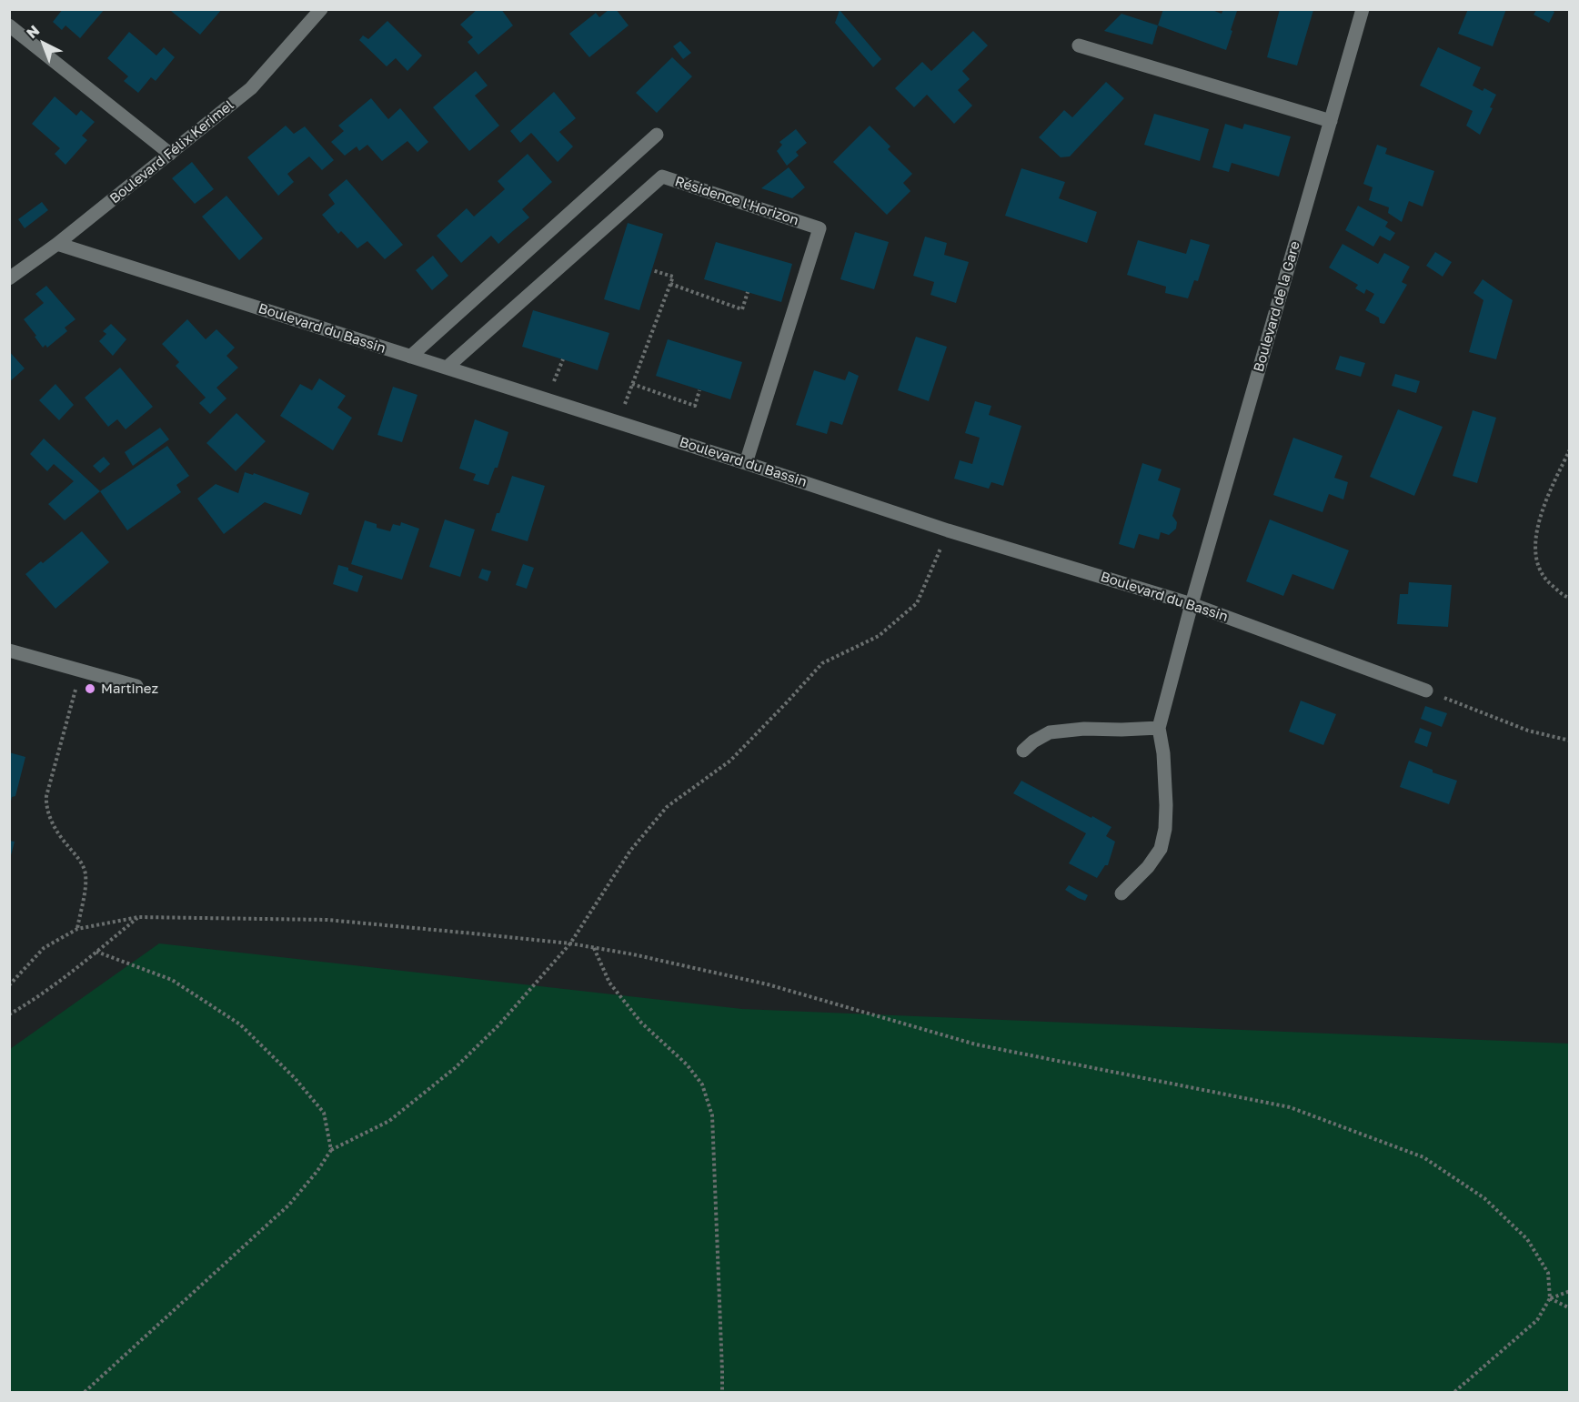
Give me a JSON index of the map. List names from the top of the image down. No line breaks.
{"streets":{"street":["Boulevard Félix Kerimel","Résidence l'Horizon","Boulevard de la Gare","Boulevard du Bassin"]},"crossings":[["Boulevard Félix Kerimel","Boulevard du Bassin"],["Résidence l'Horizon","Boulevard du Bassin"],["Boulevard de la Gare","Boulevard du Bassin"]],"places":["Martinez"],"north":"top left"}
